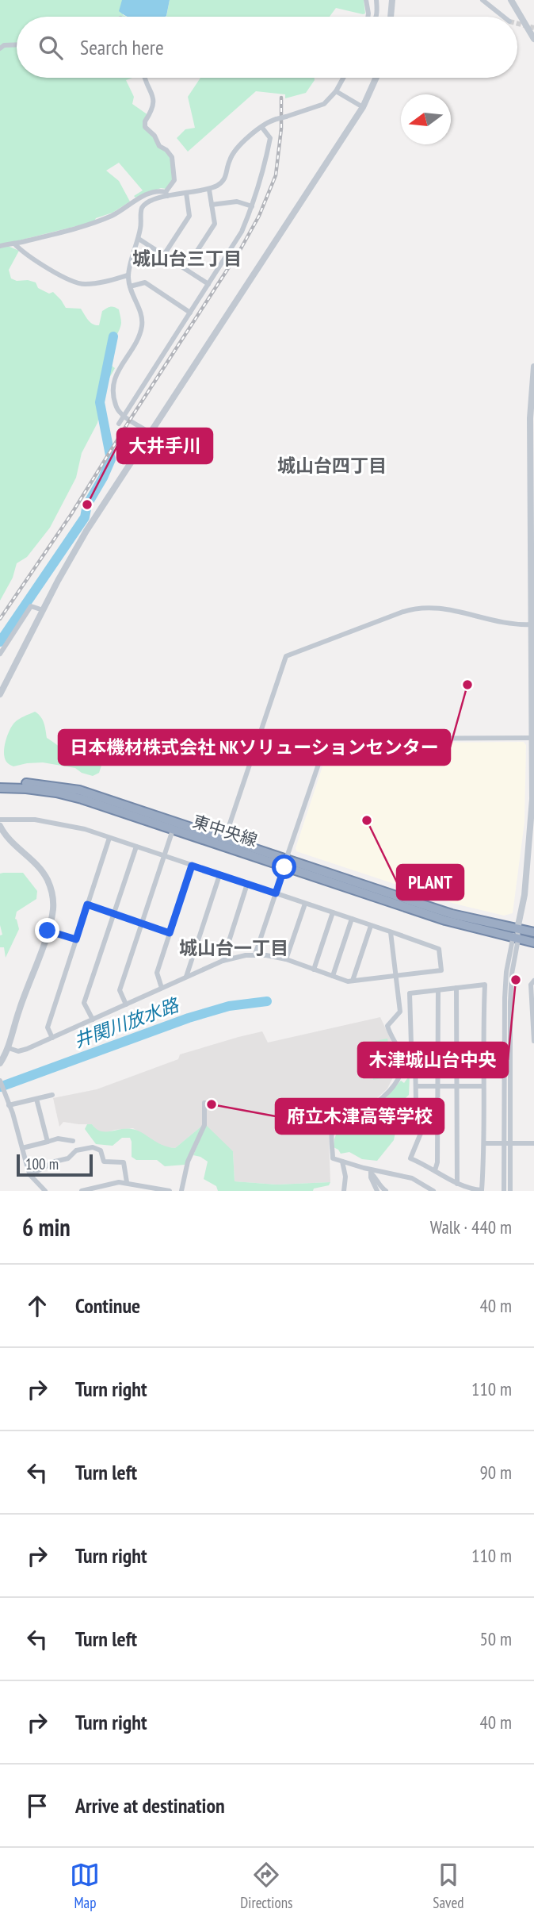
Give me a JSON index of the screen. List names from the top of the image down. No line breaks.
{"streets":{"highway":["東中央線"]},"districts":["城山台三丁目","城山台四丁目","城山台一丁目"],"water":["井関川放水路"],"places":["大井手川","日本機材株式会社 NKソリューションセンター","PLANT","木津城山台中央","府立木津高等学校"],"scale_bar":"100 m","north":"left","page":{"search":"Search here","scale":"100 m","heading":["6 min","Walk · 440 m"],"list":[["Continue","40 m"],["Turn right","110 m"],["Turn left","90 m"],["Turn right","110 m"],["Turn left","50 m"],["Turn right","40 m"],"Arrive at destination"],"nav":["Map","Directions","Saved"]}}
